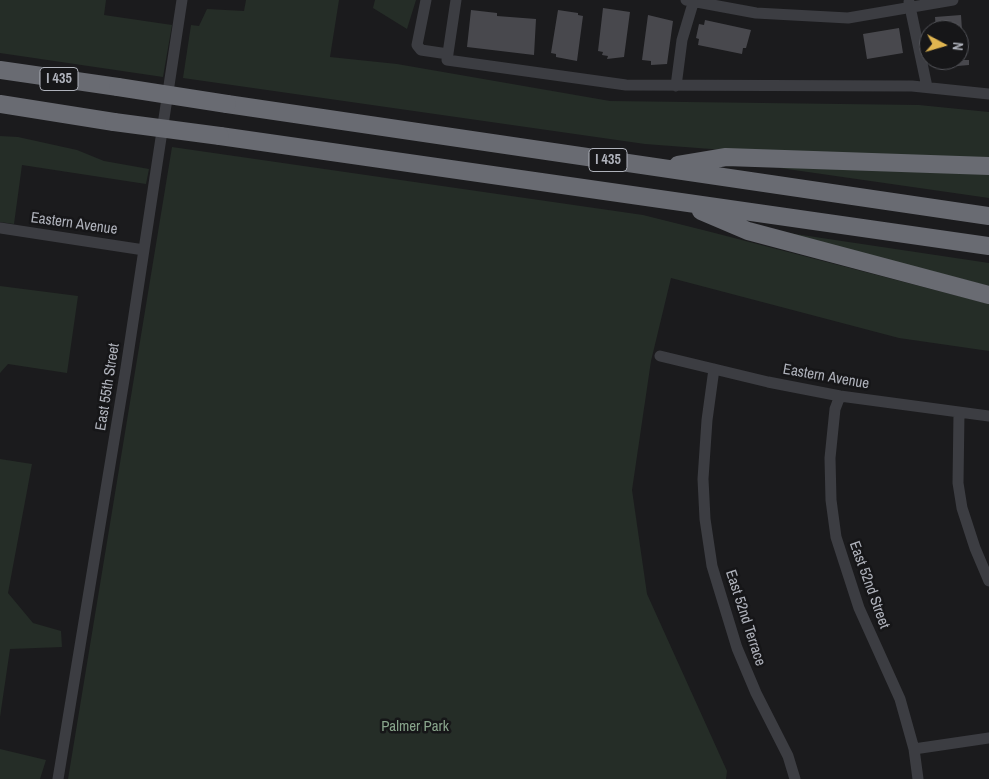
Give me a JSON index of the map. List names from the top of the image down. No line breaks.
{"streets":{"highway":["I 435"],"street":["Eastern Avenue","East 55th Street","East 52nd Street","East 52nd Terrace"]},"crossings":[["Eastern Avenue","East 55th Street"],["Eastern Avenue","East 52nd Street"],["Eastern Avenue","East 52nd Terrace"]],"parks":["Palmer Park"],"north":"right"}
